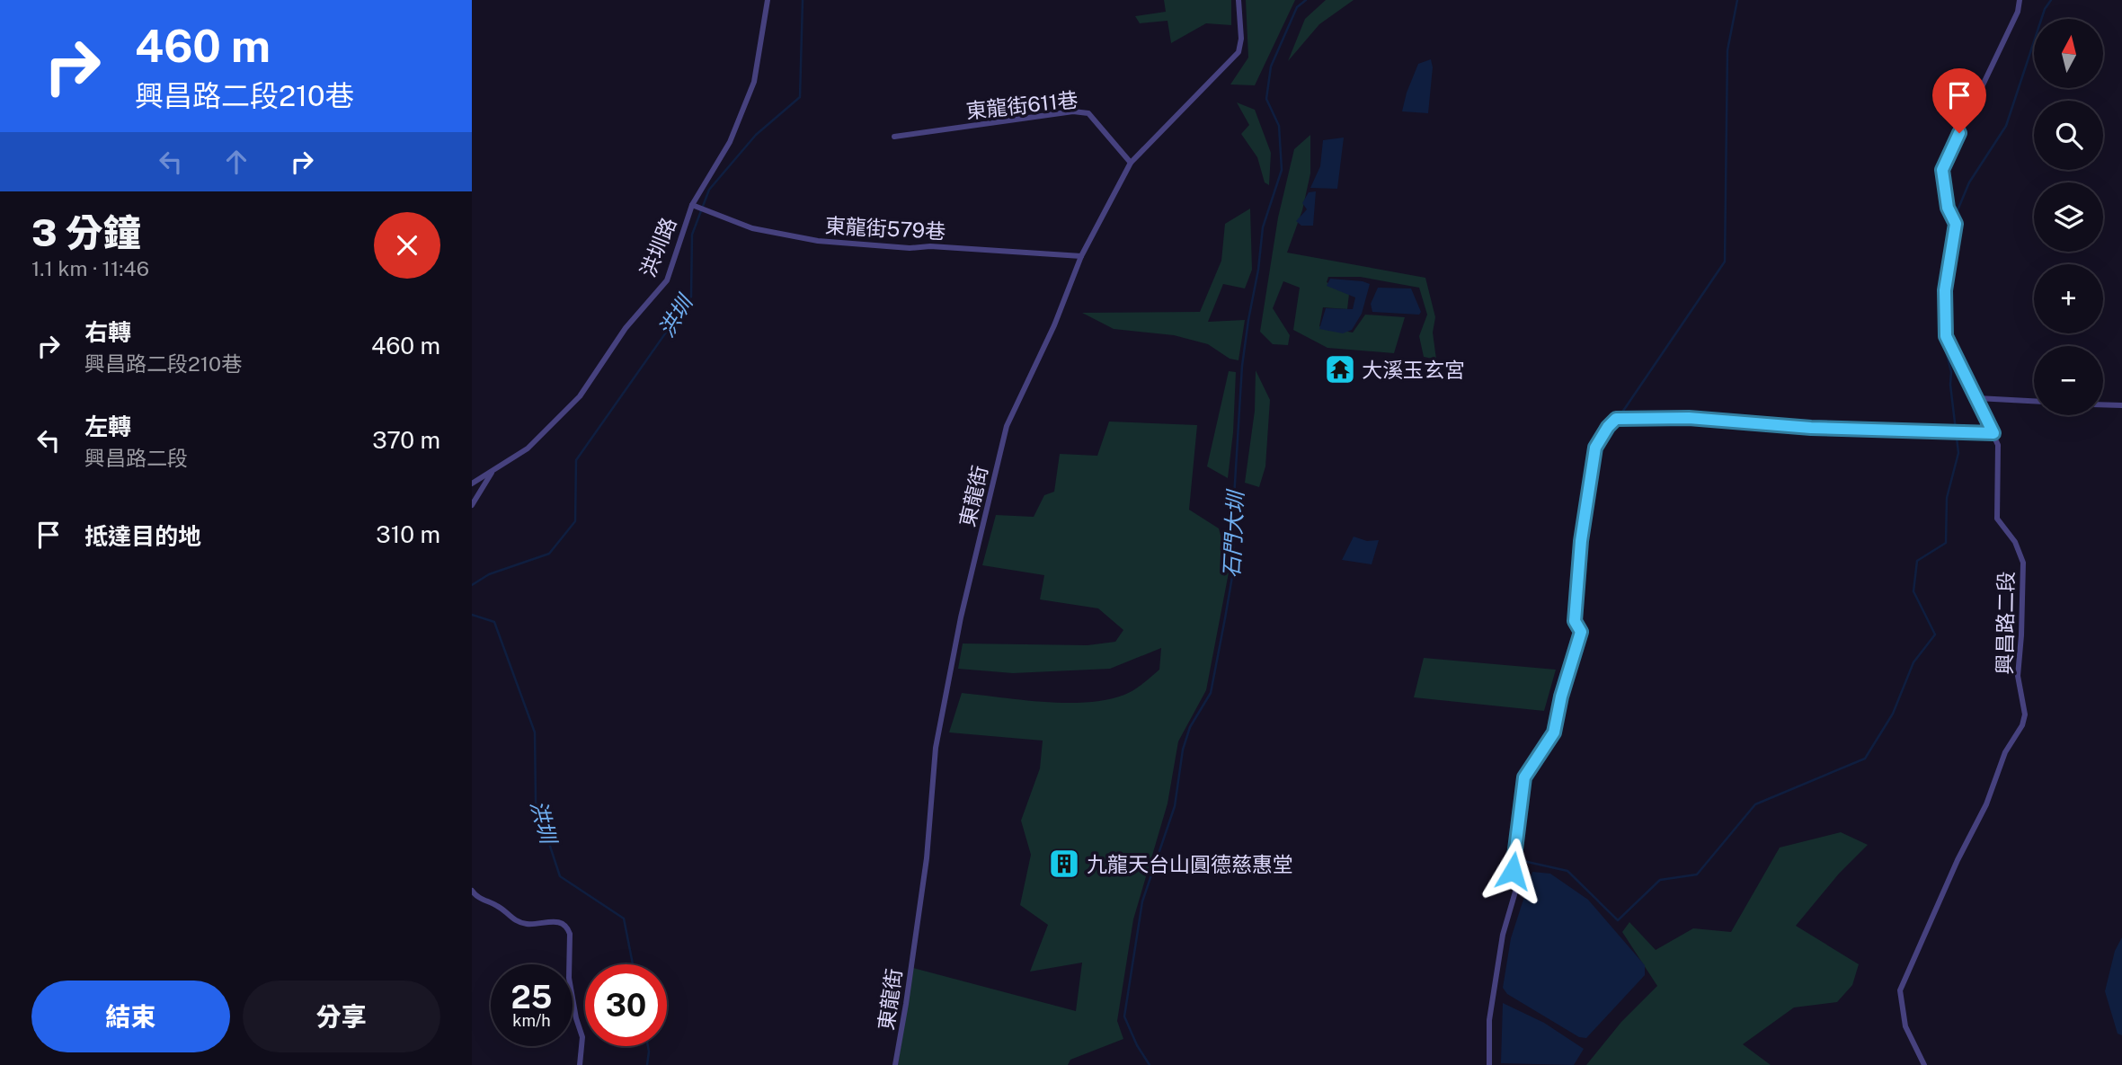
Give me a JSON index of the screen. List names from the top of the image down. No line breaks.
{"streets":{"street":["東龍街611巷","東龍街579巷","洪圳路","東龍街","興昌路二段"]},"crossings":[["東龍街611巷","東龍街"],["東龍街579巷","洪圳路"],["東龍街579巷","東龍街"]],"water":["洪圳","石門大圳"],"places":{"temple":["大溪玉玄宮"],"building":["九龍天台山圓德慈惠堂"]},"north":"top","page":{"turn":["460 m","興昌路二段210巷"],"map_buttons":["+","−"],"heading":["3 分鐘","1.1 km · 11:46"],"list":[{"name":"右轉","note":"興昌路二段210巷","value":"460 m"},{"name":"左轉","note":"興昌路二段","value":"370 m"},{"name":"抵達目的地","value":"310 m"}],"speed":"25 km/h","limit":"30","buttons":["結束","分享"]}}
